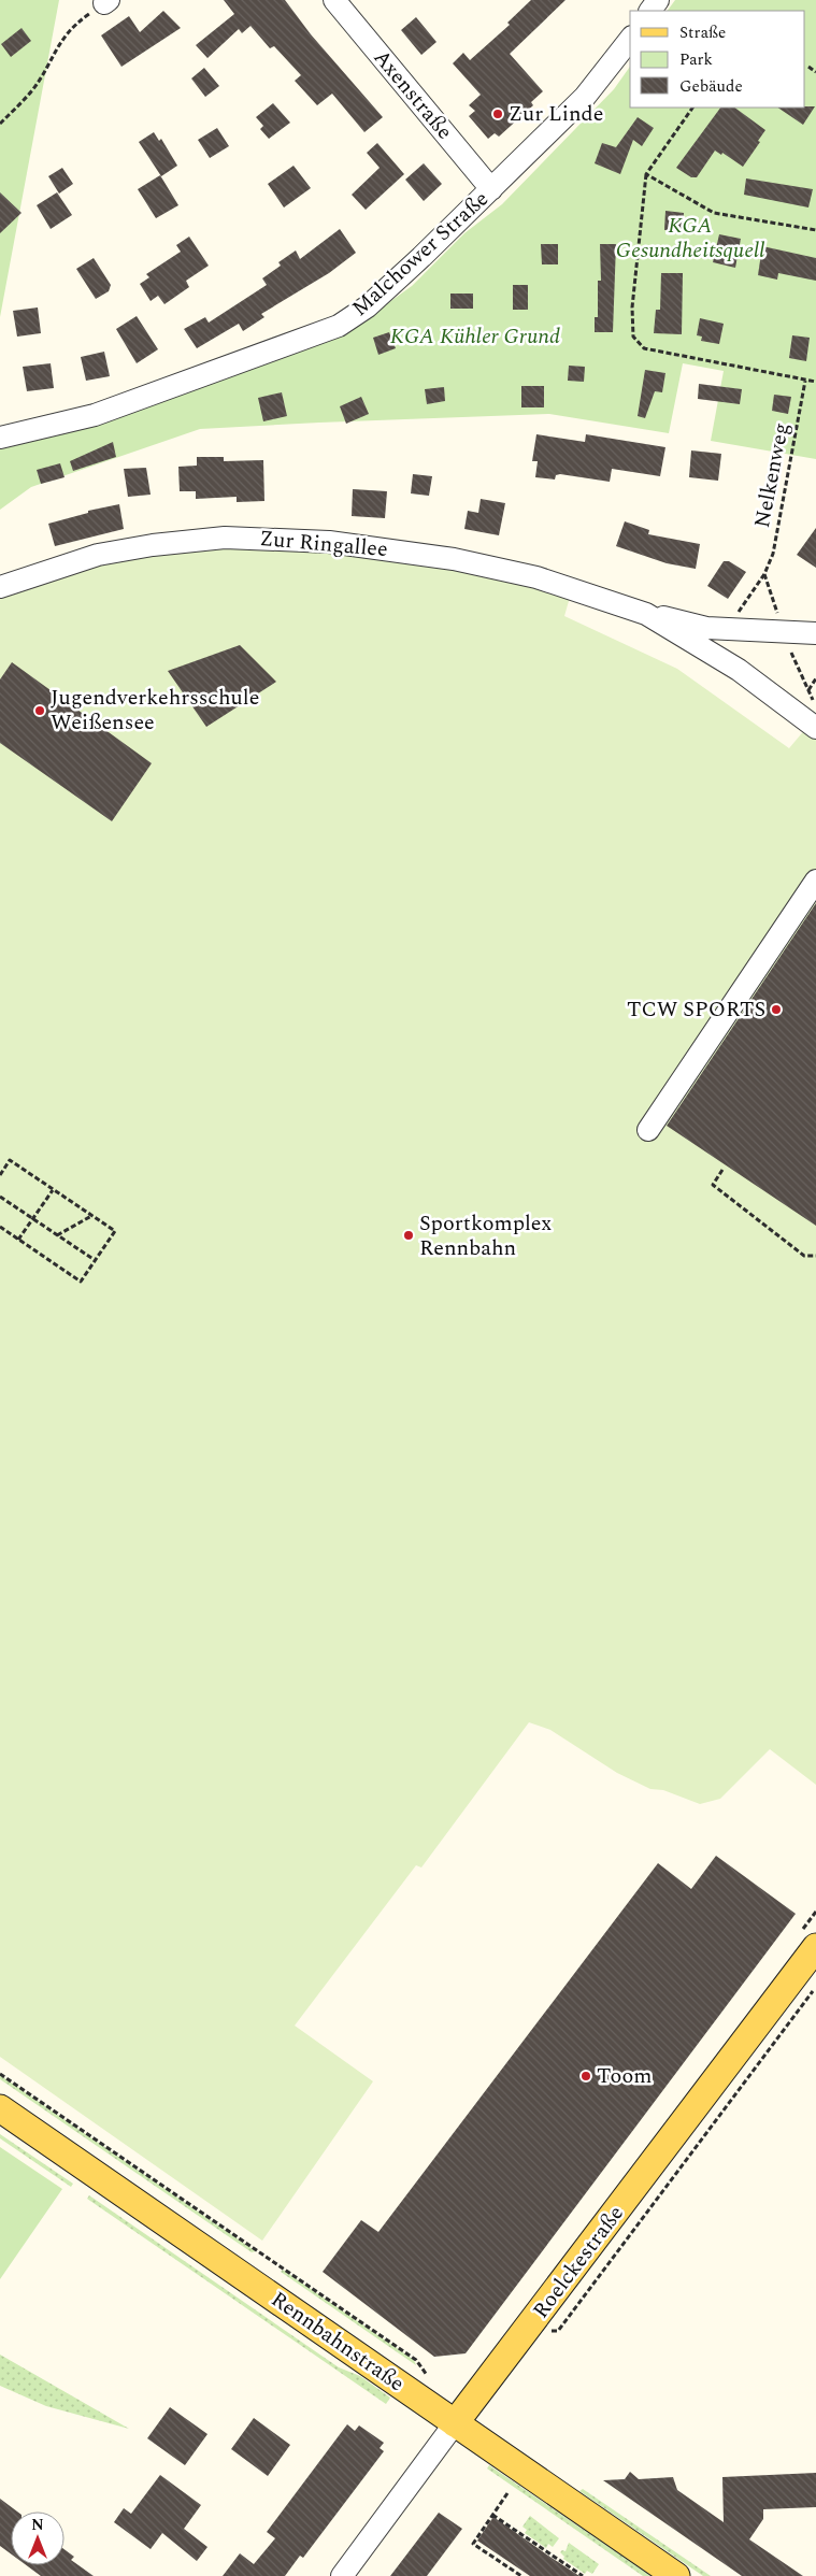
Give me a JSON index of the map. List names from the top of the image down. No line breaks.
{"streets":{"main road":["Roelckestraße","Rennbahnstraße"],"street":["Axenstraße","Malchower Straße","Zur Ringallee"],"path":["Nelkenweg"]},"crossings":[["Axenstraße","Malchower Straße"],["Roelckestraße","Rennbahnstraße"]],"parks":["KGA Gesundheitsquell","KGA Kühler Grund"],"places":["Zur Linde","Jugendverkehrsschule Weißensee","TCW SPORTS","Sportkomplex Rennbahn","Toom"],"legend":["Straße","Park","Gebäude"],"north":"top"}
